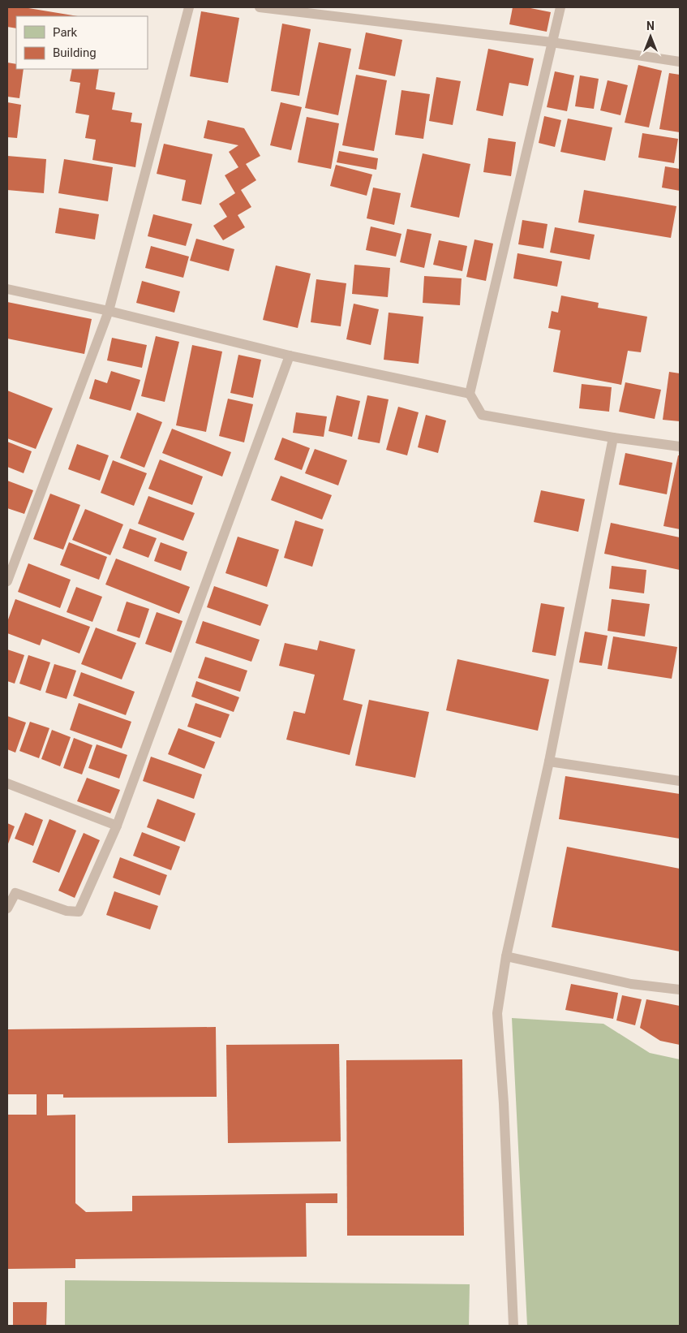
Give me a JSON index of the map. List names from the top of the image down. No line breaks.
{"legend":["Park","Building"],"north":"top"}
